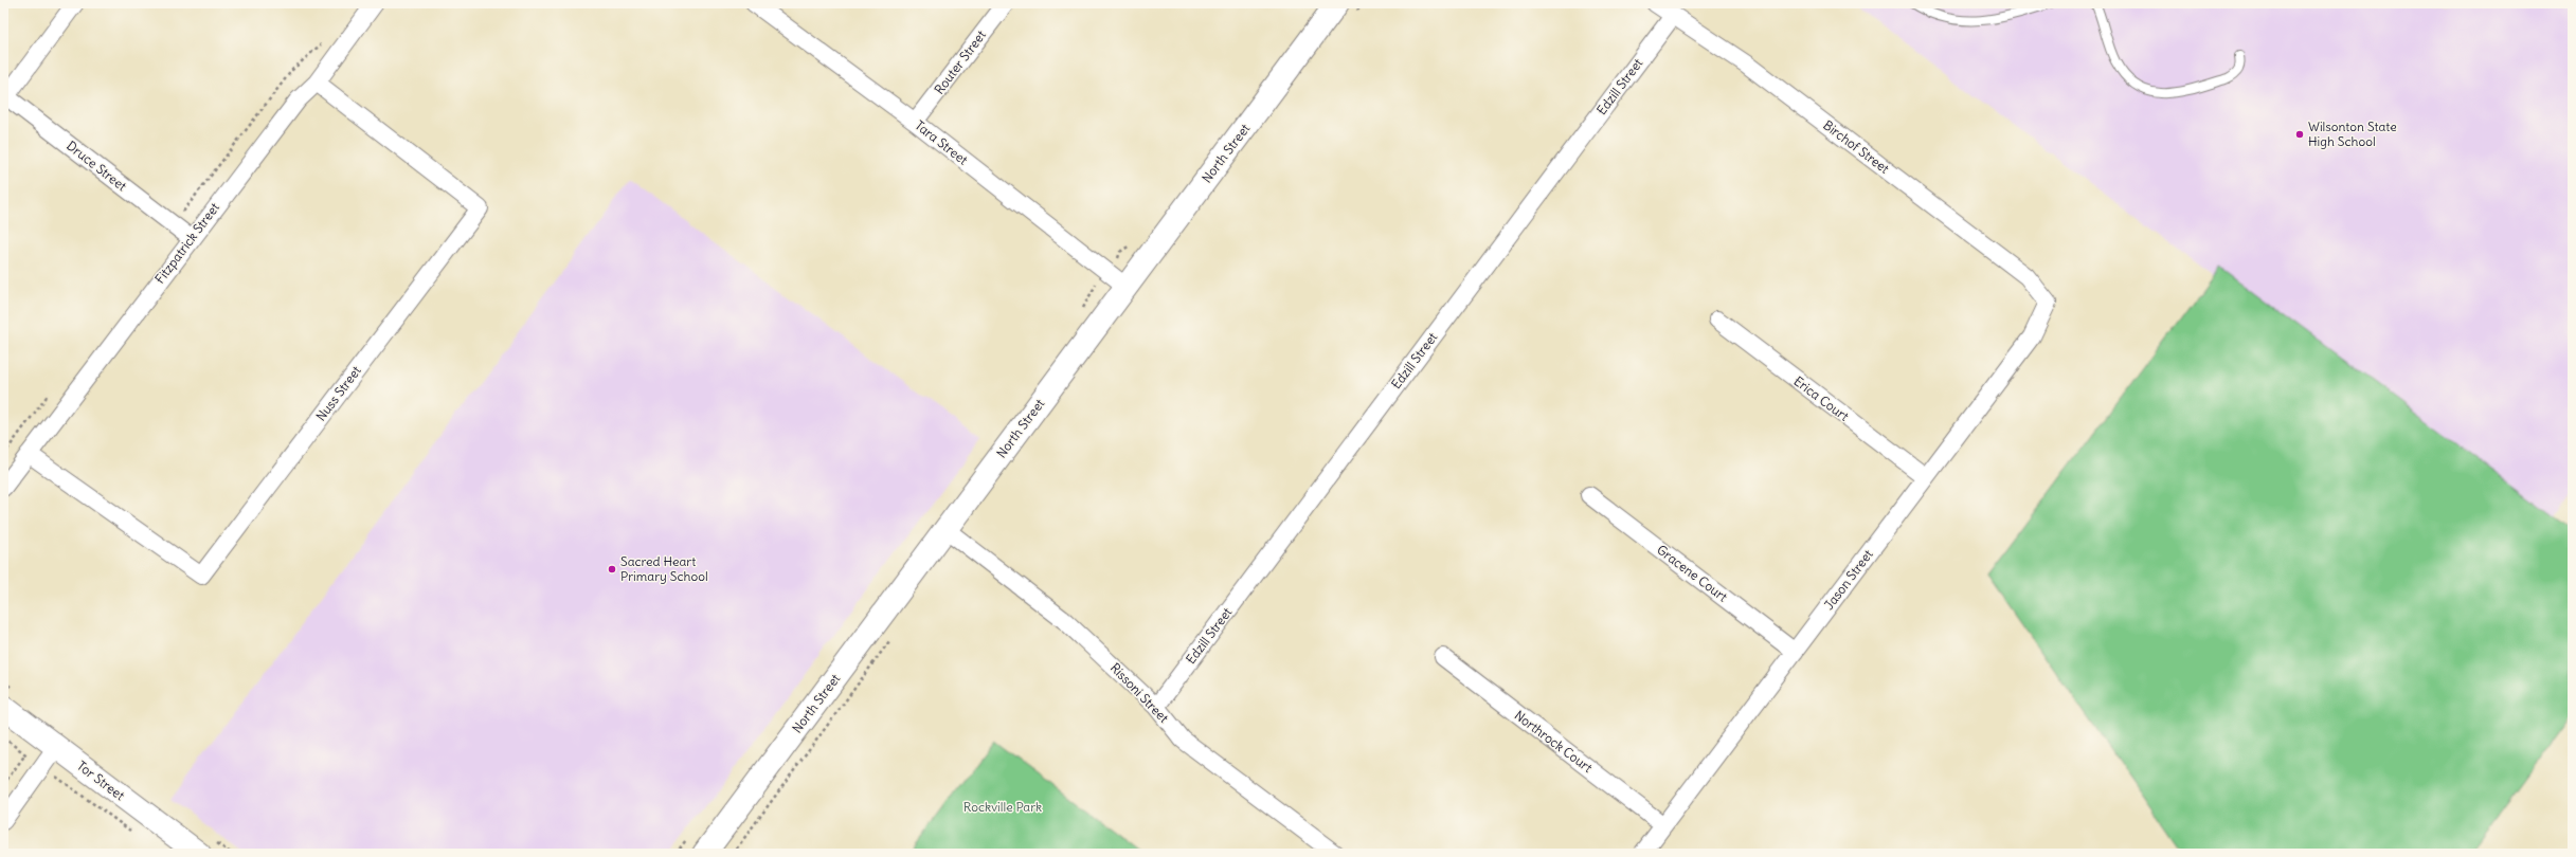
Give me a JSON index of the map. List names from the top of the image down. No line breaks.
{"streets":{"street":["Router Street","Edzill Street","Tara Street","Birchof Street","North Street","Druce Street","Fitzpatrick Street","Nuss Street","Erica Court","Gracene Court","Jason Street","Rissoni Street","Northrock Court","Tor Street"]},"crossings":[["Router Street","Tara Street"],["Edzill Street","Birchof Street"],["Edzill Street","Rissoni Street"],["Tara Street","North Street"],["Birchof Street","Jason Street"],["North Street","Rissoni Street"],["Druce Street","Fitzpatrick Street"],["Fitzpatrick Street","Nuss Street"],["Erica Court","Jason Street"],["Gracene Court","Jason Street"],["Jason Street","Northrock Court"]],"parks":["Rockville Park"],"places":["Wilsonton State High School","Sacred Heart Primary School"]}
